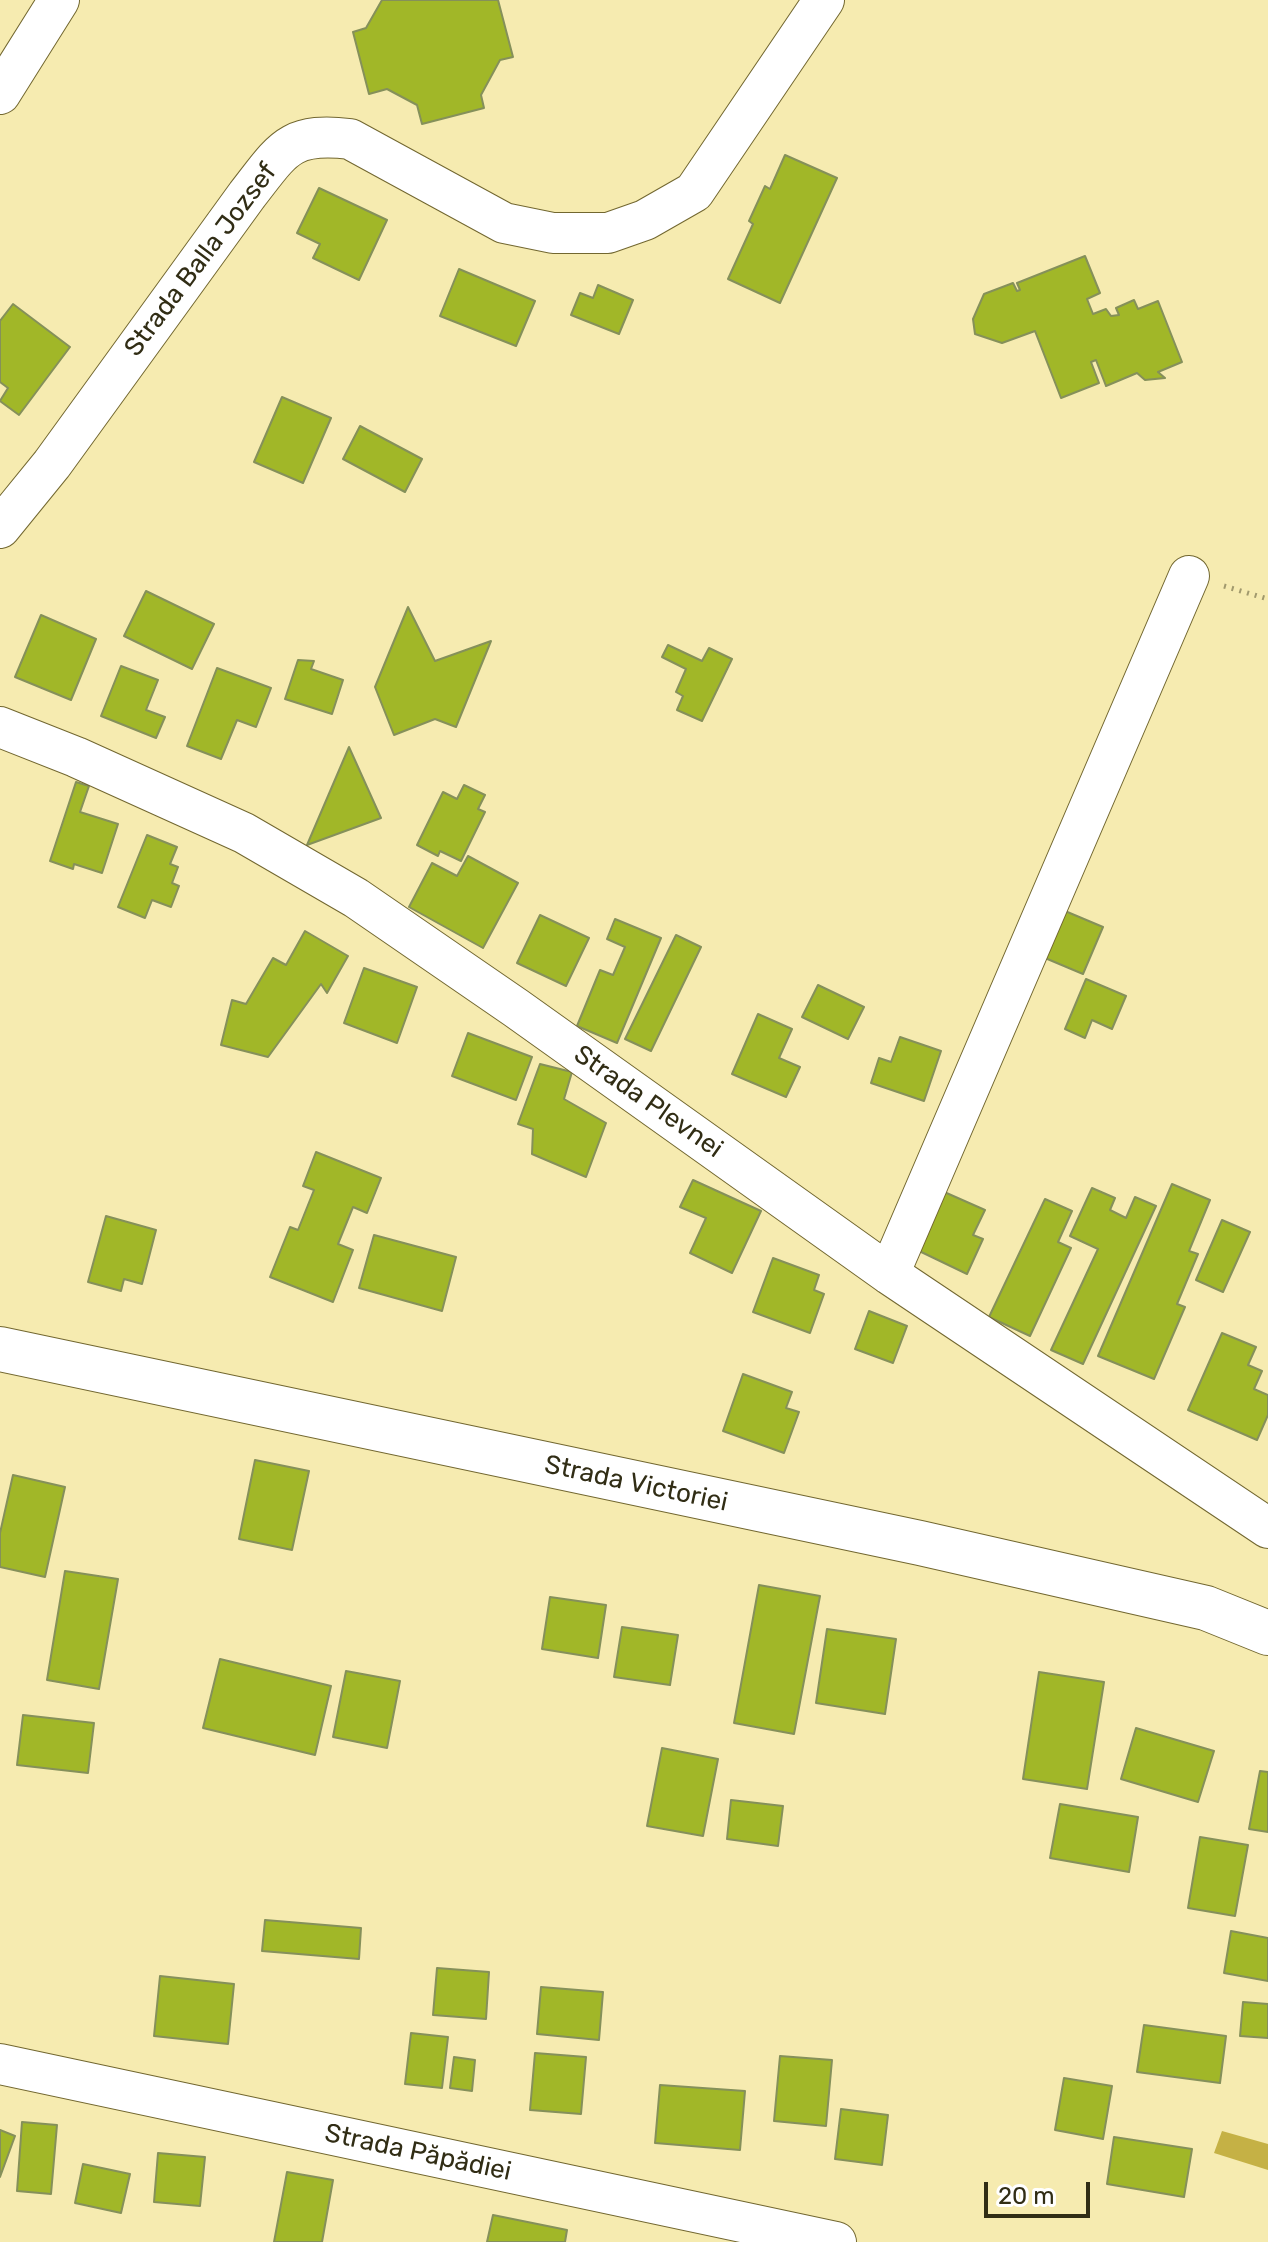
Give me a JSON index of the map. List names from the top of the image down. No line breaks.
{"streets":{"street":["Strada Balla Jozsef","Strada Plevnei","Strada Victoriei","Strada Păpădiei"]},"scale_bar":"20 m"}
